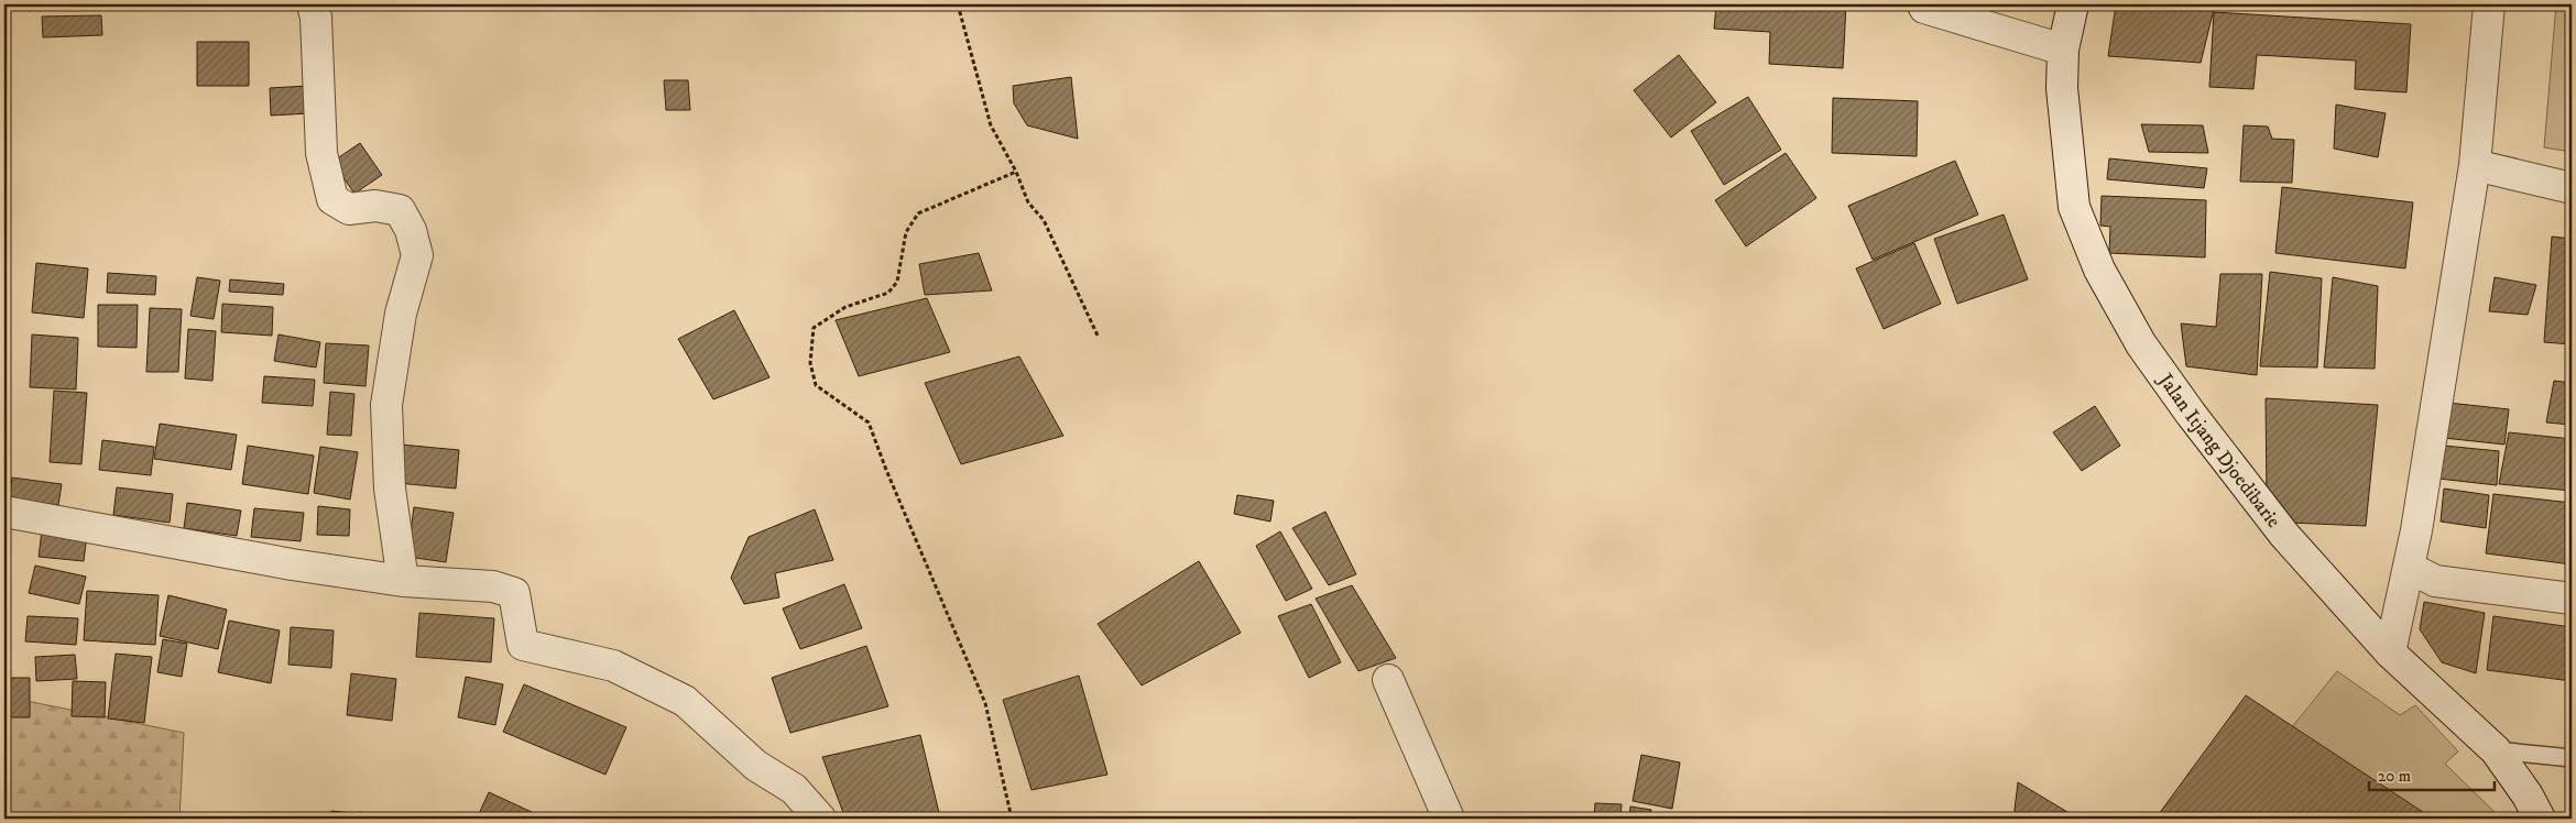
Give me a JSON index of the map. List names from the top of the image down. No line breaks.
{"streets":{"street":["Jalan Itjang Djoedibarie"]},"scale_bar":"20 m"}
